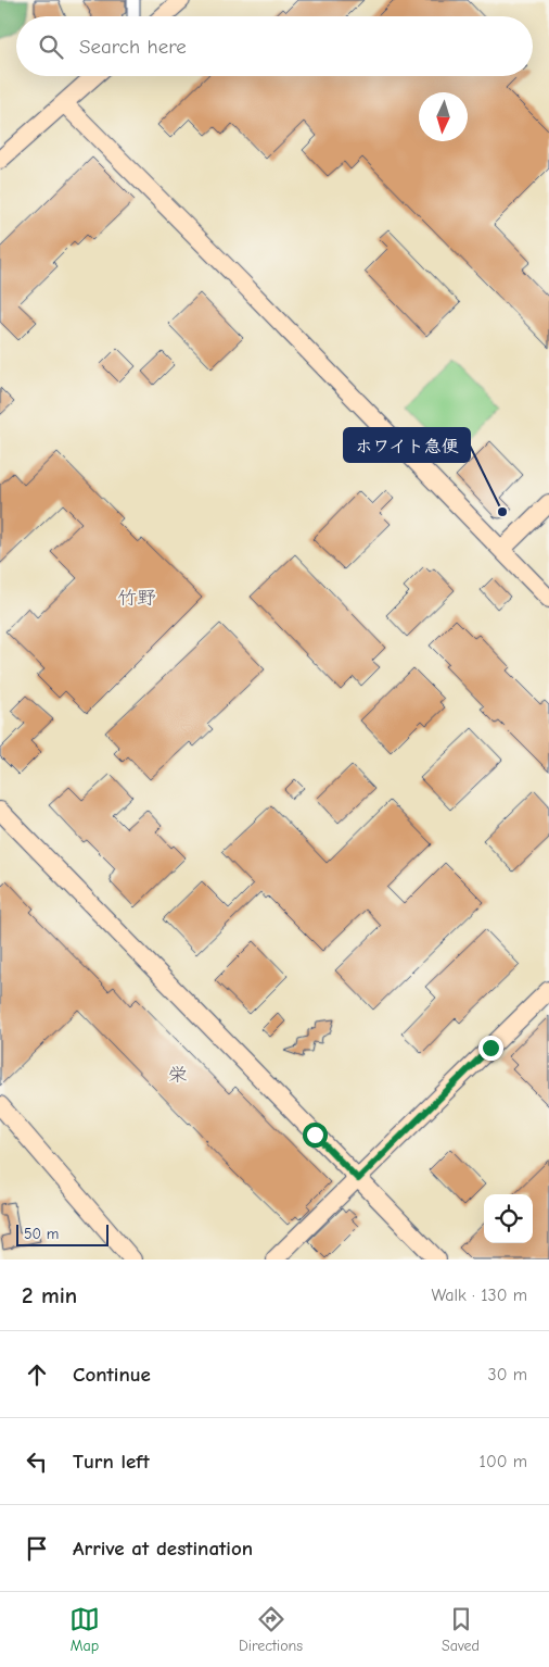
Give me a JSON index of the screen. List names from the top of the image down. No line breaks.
{"districts":["竹野","栄"],"places":["ホワイト急便"],"scale_bar":"50 m","north":"bottom","page":{"search":"Search here","scale":"50 m","heading":["2 min","Walk · 130 m"],"list":[["Continue","30 m"],["Turn left","100 m"],"Arrive at destination"],"nav":["Map","Directions","Saved"]}}
